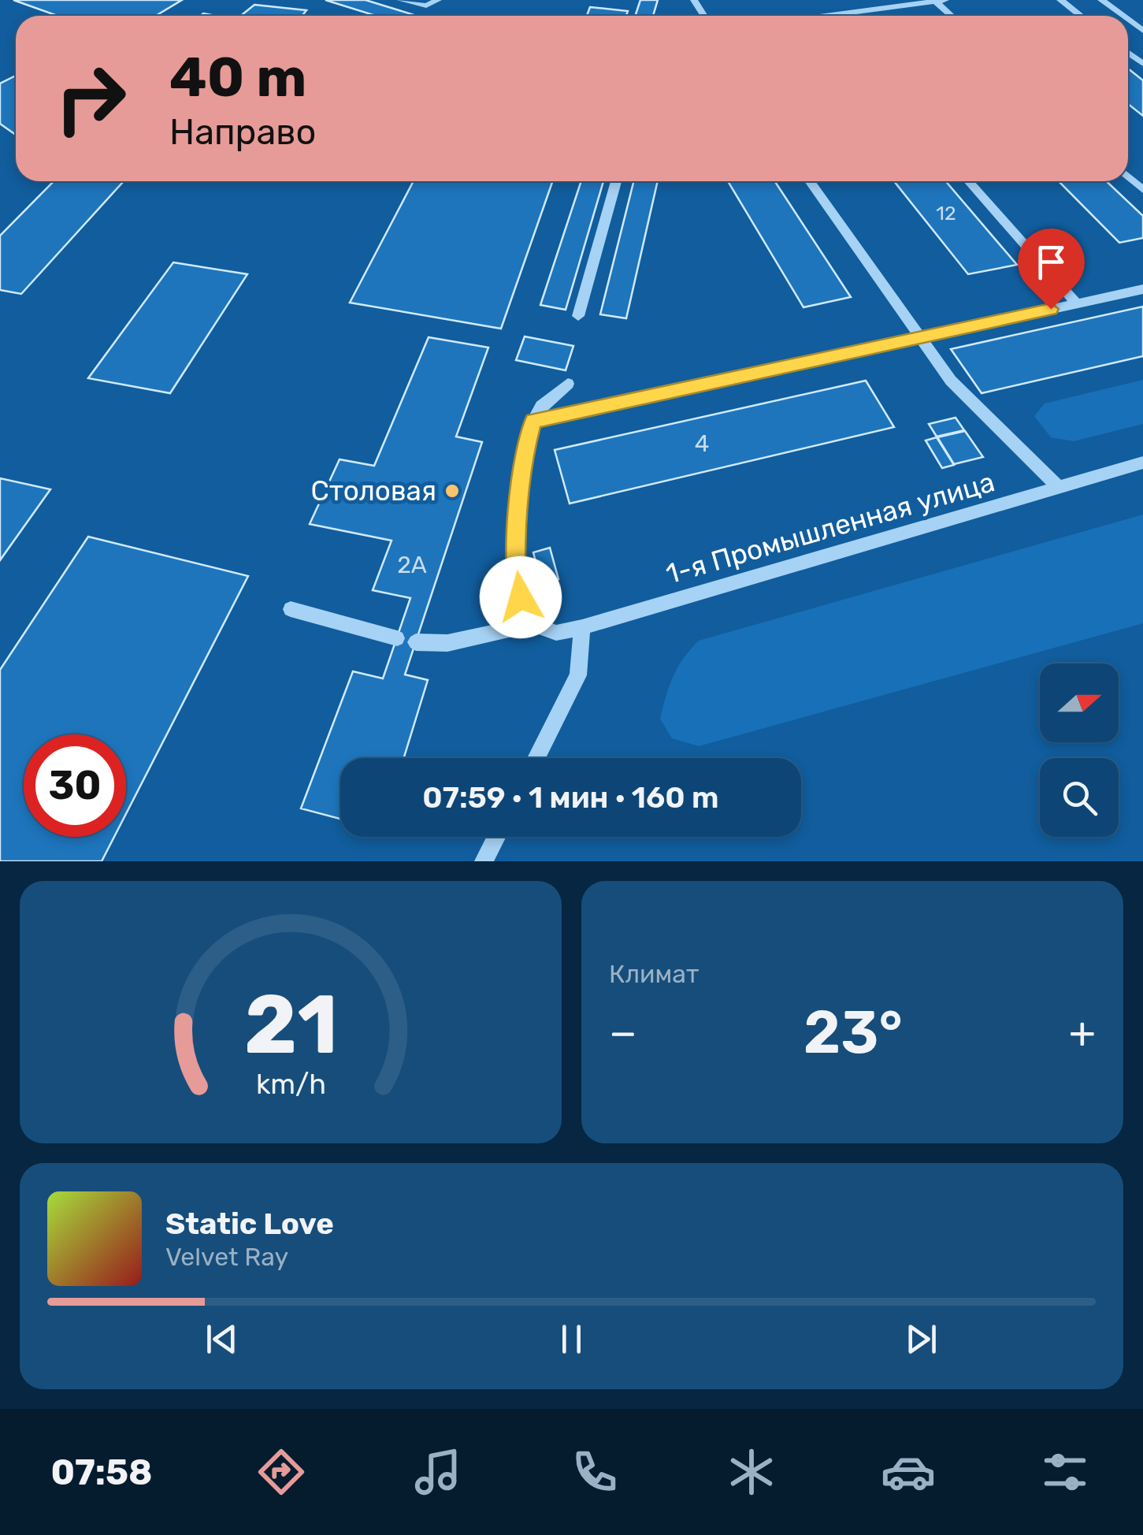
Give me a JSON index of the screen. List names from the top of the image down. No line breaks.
{"streets":{"street":["1-я Промышленная улица"]},"places":["Столовая"],"house_numbers":["12","4","2А"],"north":"right","page":{"turn":["40 m","Направо"],"limit":"30","trip":"07:59 · 1 мин · 160 m","tile":"Климат","heat":["−","23°","+"],"song":["Static Love","Velvet Ray"],"tabs":"07:58","gauge":["21","km/h"]}}
